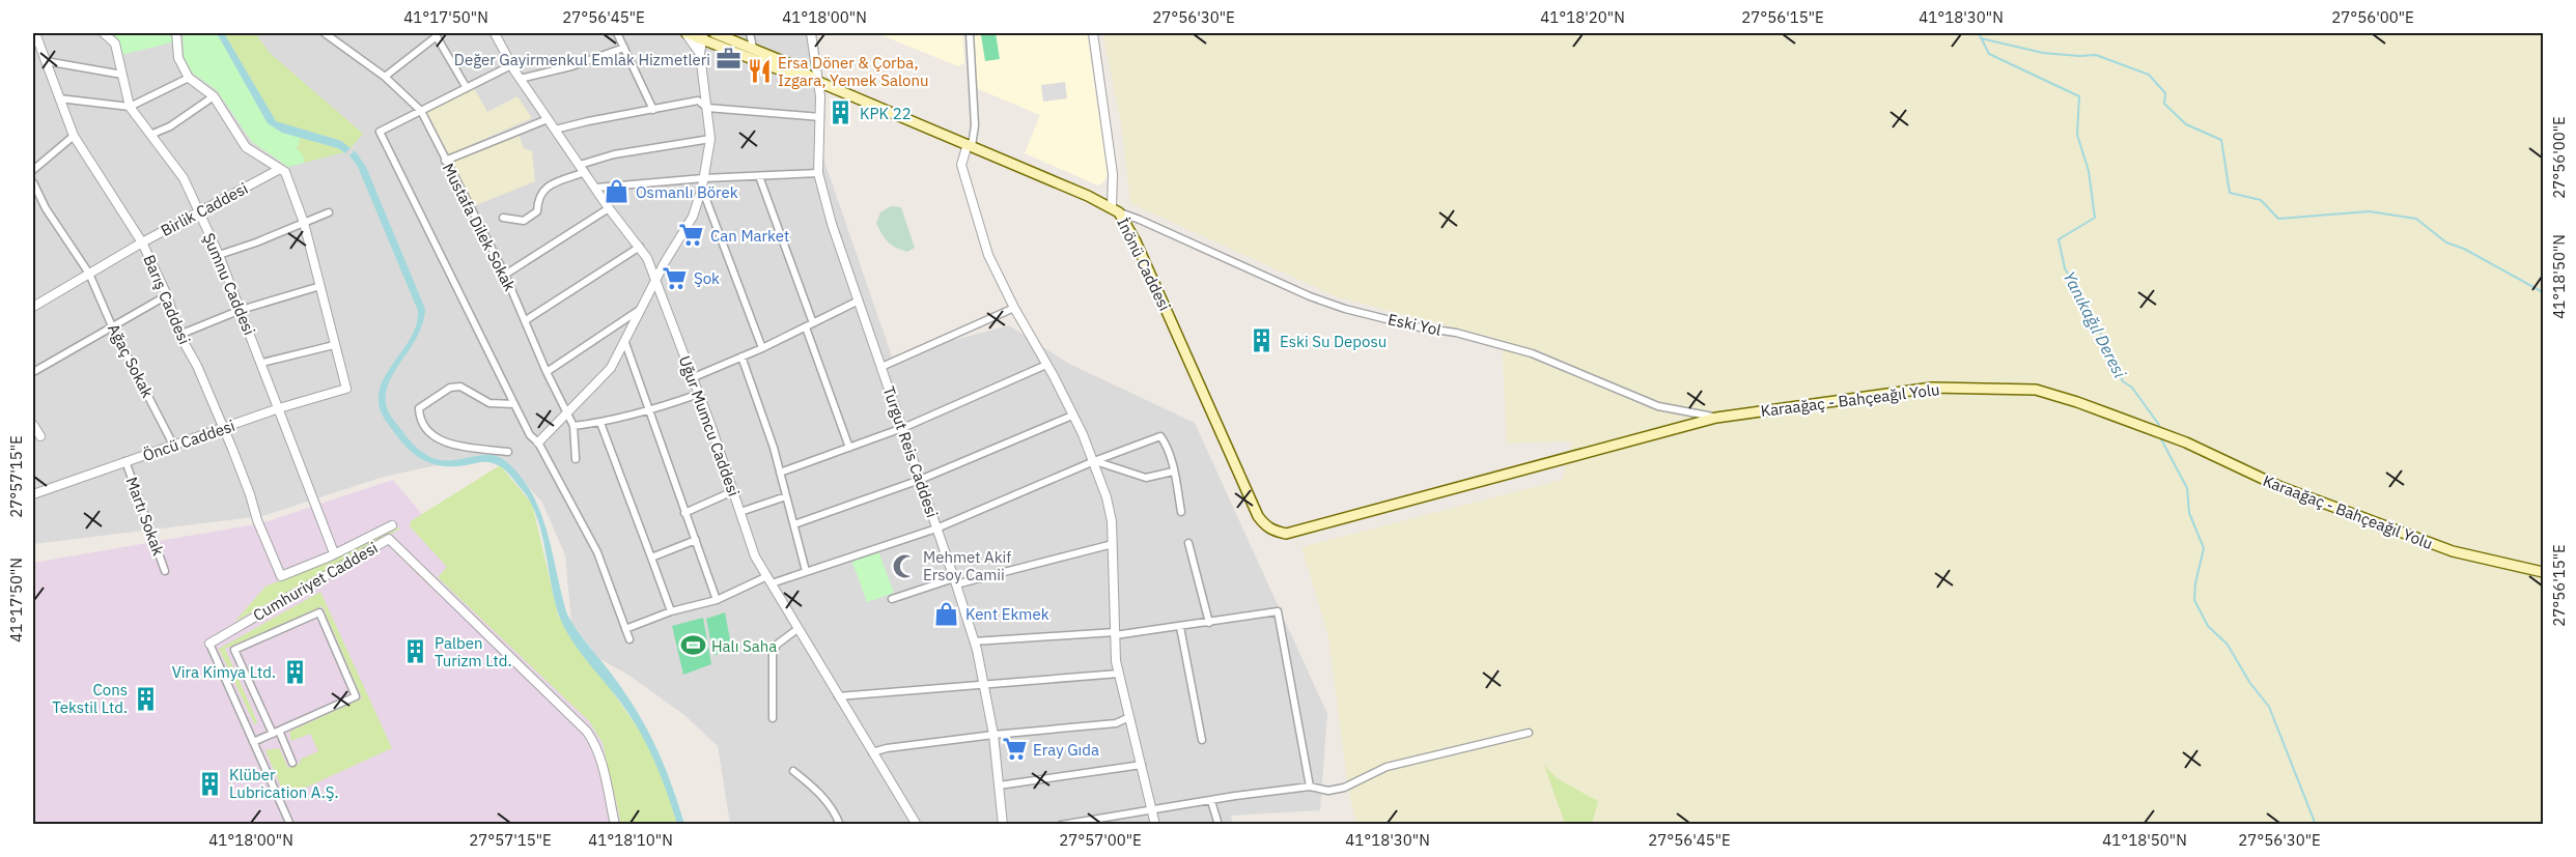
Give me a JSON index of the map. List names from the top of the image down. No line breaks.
{"streets":{"main road":["İnönü Caddesi","Karaağaç - Bahçeağıl Yolu"],"street":["Birlik Caddesi","Mustafa Dilek Sokak","Şumnu Caddesi","Barış Caddesi","Eski Yol","Ağaç Sokak","Uğur Mumcu Caddesi","Öncü Caddesi","Turgut Reis Caddesi","Martı Sokak","Cumhuriyet Caddesi"]},"crossings":[["Birlik Caddesi","Şumnu Caddesi"],["Birlik Caddesi","Barış Caddesi"],["Birlik Caddesi","Ağaç Sokak"],["İnönü Caddesi","Eski Yol"],["İnönü Caddesi","Karaağaç - Bahçeağıl Yolu"],["İnönü Caddesi","Turgut Reis Caddesi"],["Şumnu Caddesi","Öncü Caddesi"],["Barış Caddesi","Öncü Caddesi"],["Eski Yol","Karaağaç - Bahçeağıl Yolu"],["Ağaç Sokak","Öncü Caddesi"],["Öncü Caddesi","Martı Sokak"]],"water":["Yanıkağıl Deresi"],"places":{"office":["Değer Gayirmenkul Emlak Hizmetleri"],"restaurant":["Ersa Döner & Çorba, Izgara, Yemek Salonu"],"building":["KPK 22","Eski Su Deposu","Palben Turizm Ltd.","Vira Kimya Ltd.","Cons Tekstil Ltd.","Klüber Lubrication A.Ş."],"shop":["Osmanlı Börek","Kent Ekmek"],"supermarket":["Can Market","Şok","Eray Gıda"],"mosque":["Mehmet Akif Ersoy Camii"],"sports":["Halı Saha"]},"coordinates":["41°17'50\"N","27°56'45\"E","41°18'00\"N","27°56'30\"E","41°18'20\"N","27°56'15\"E","41°18'30\"N","27°56'00\"E","41°18'50\"N","27°57'15\"E","41°18'10\"N","27°57'00\"E"]}
